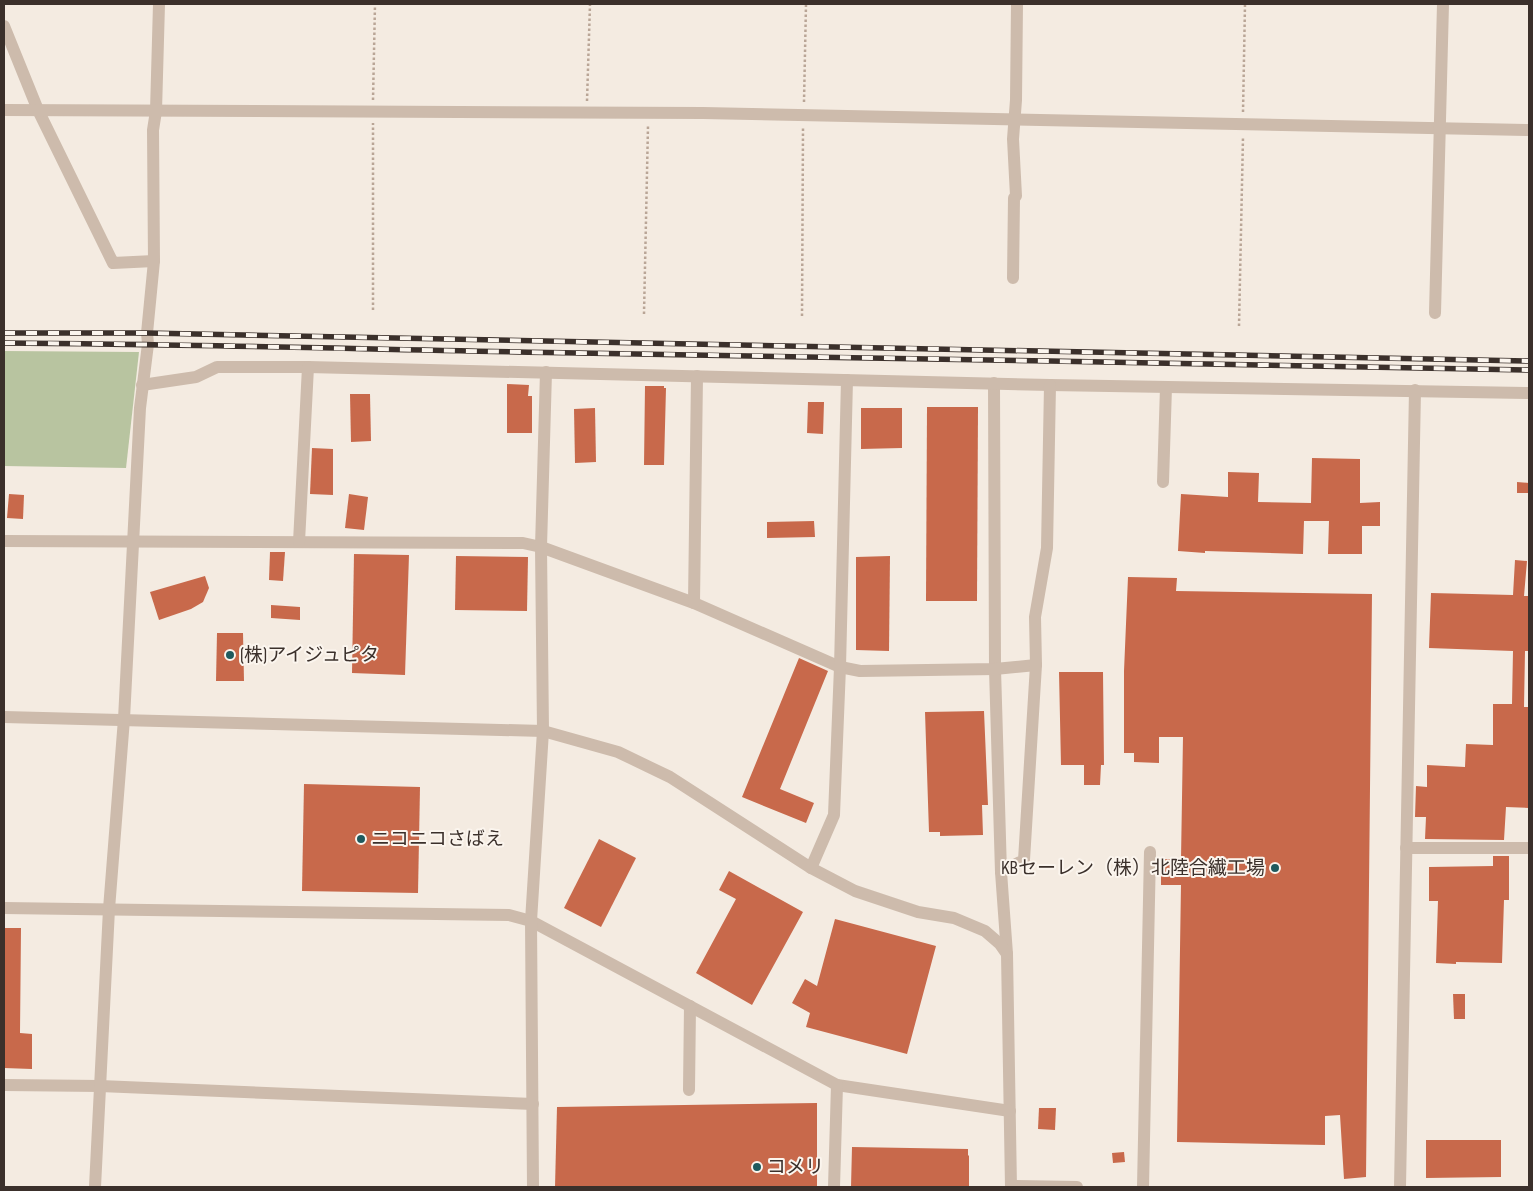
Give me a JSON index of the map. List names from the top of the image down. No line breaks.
{"places":["(株)アイジュピタ","ニコニコさばえ","KBセーレン（株）北陸合繊工場","コメリ"]}
